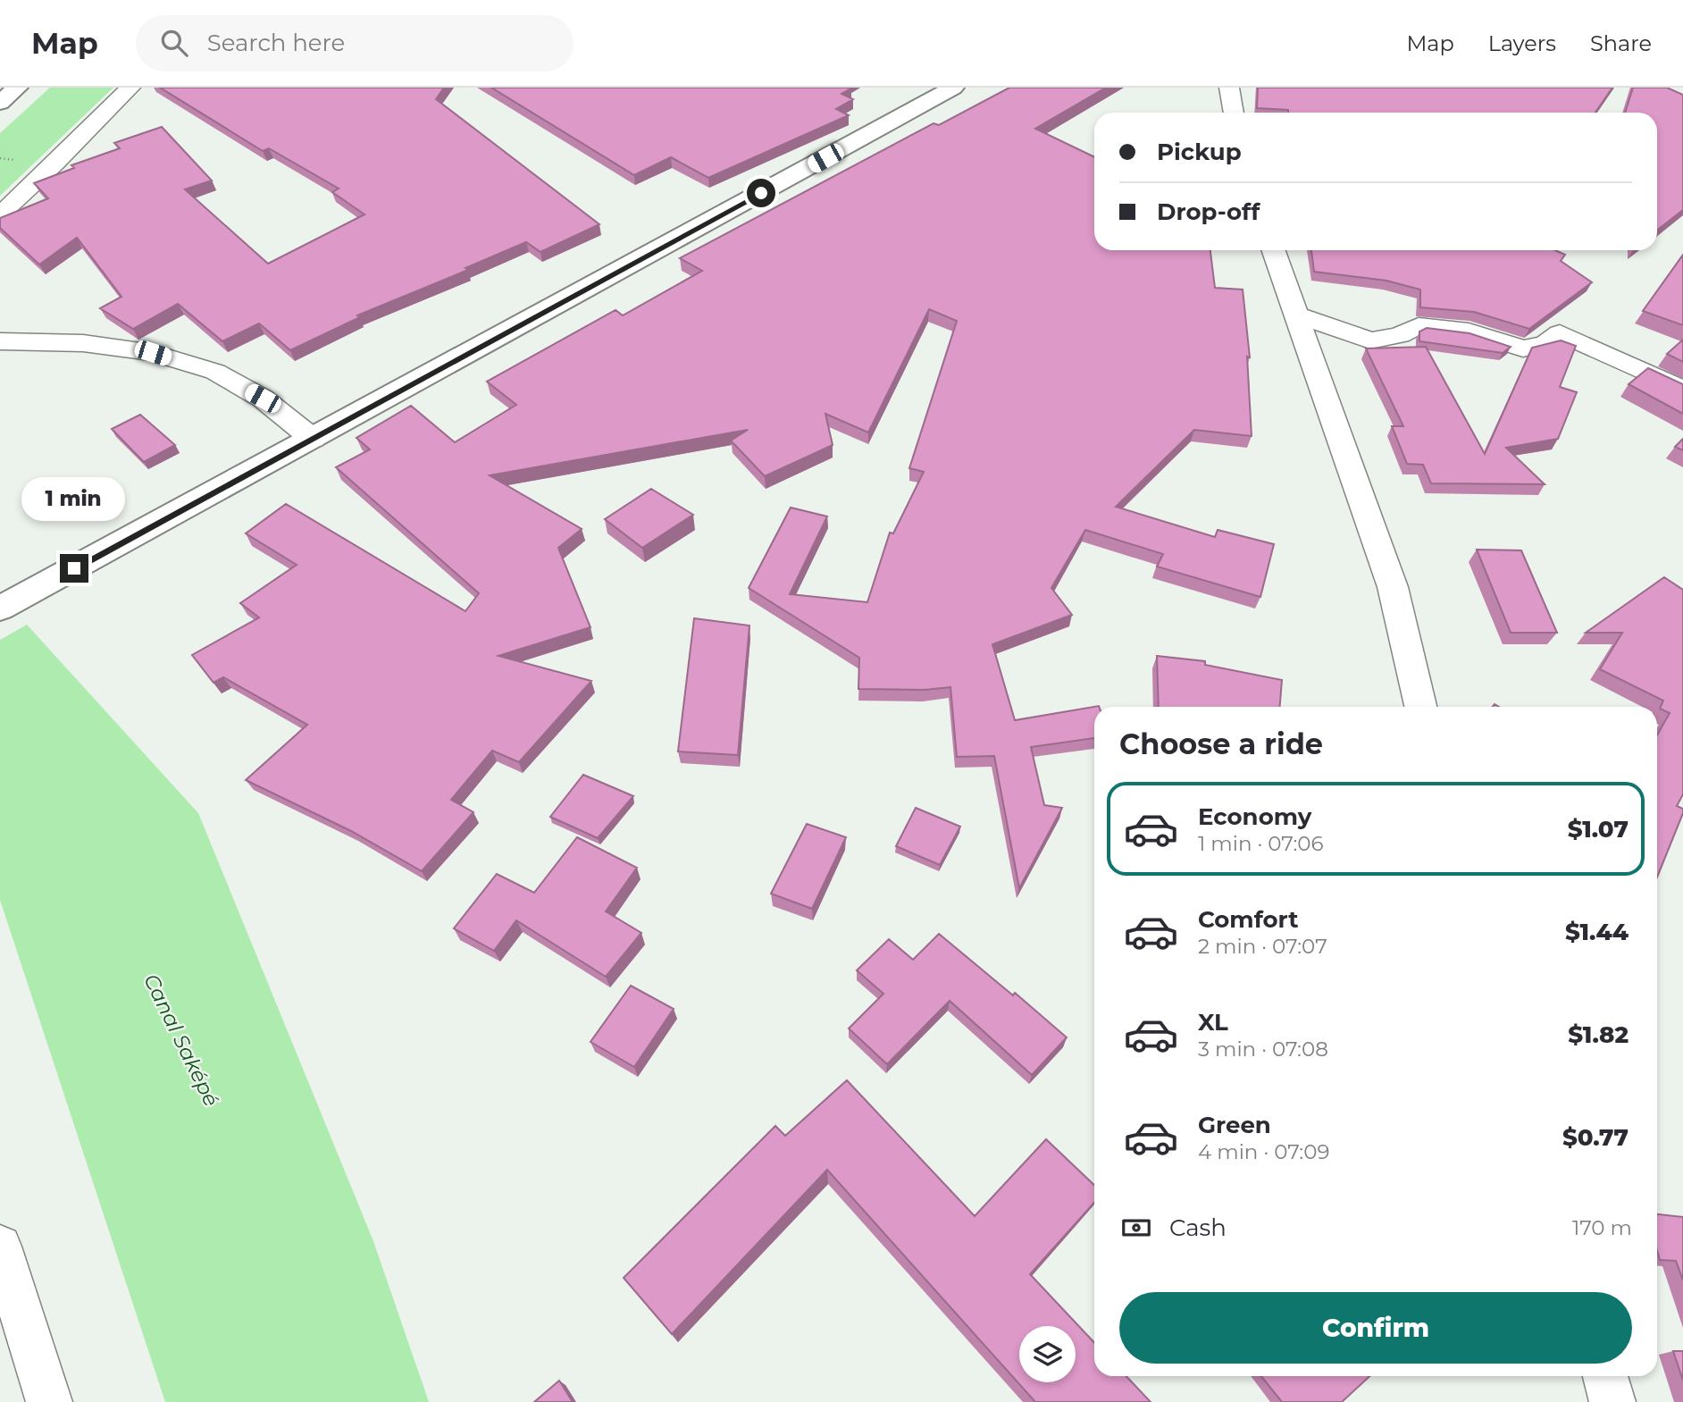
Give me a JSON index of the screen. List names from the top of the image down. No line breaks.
{"water":["Canal Saképé"],"page":{"header":"Map","search":"Search here","nav":["Map","Layers","Share"],"banner":["Pickup","Drop-off"],"bubble":"1 min","heading":"Choose a ride","list":[{"name":"Economy","note":"1 min · 07:06","value":"$1.07"},{"name":"Comfort","note":"2 min · 07:07","value":"$1.44"},{"name":"XL","note":"3 min · 07:08","value":"$1.82"},{"name":"Green","note":"4 min · 07:09","value":"$0.77"}],"pay":["Cash","170 m"],"buttons":"Confirm"}}
